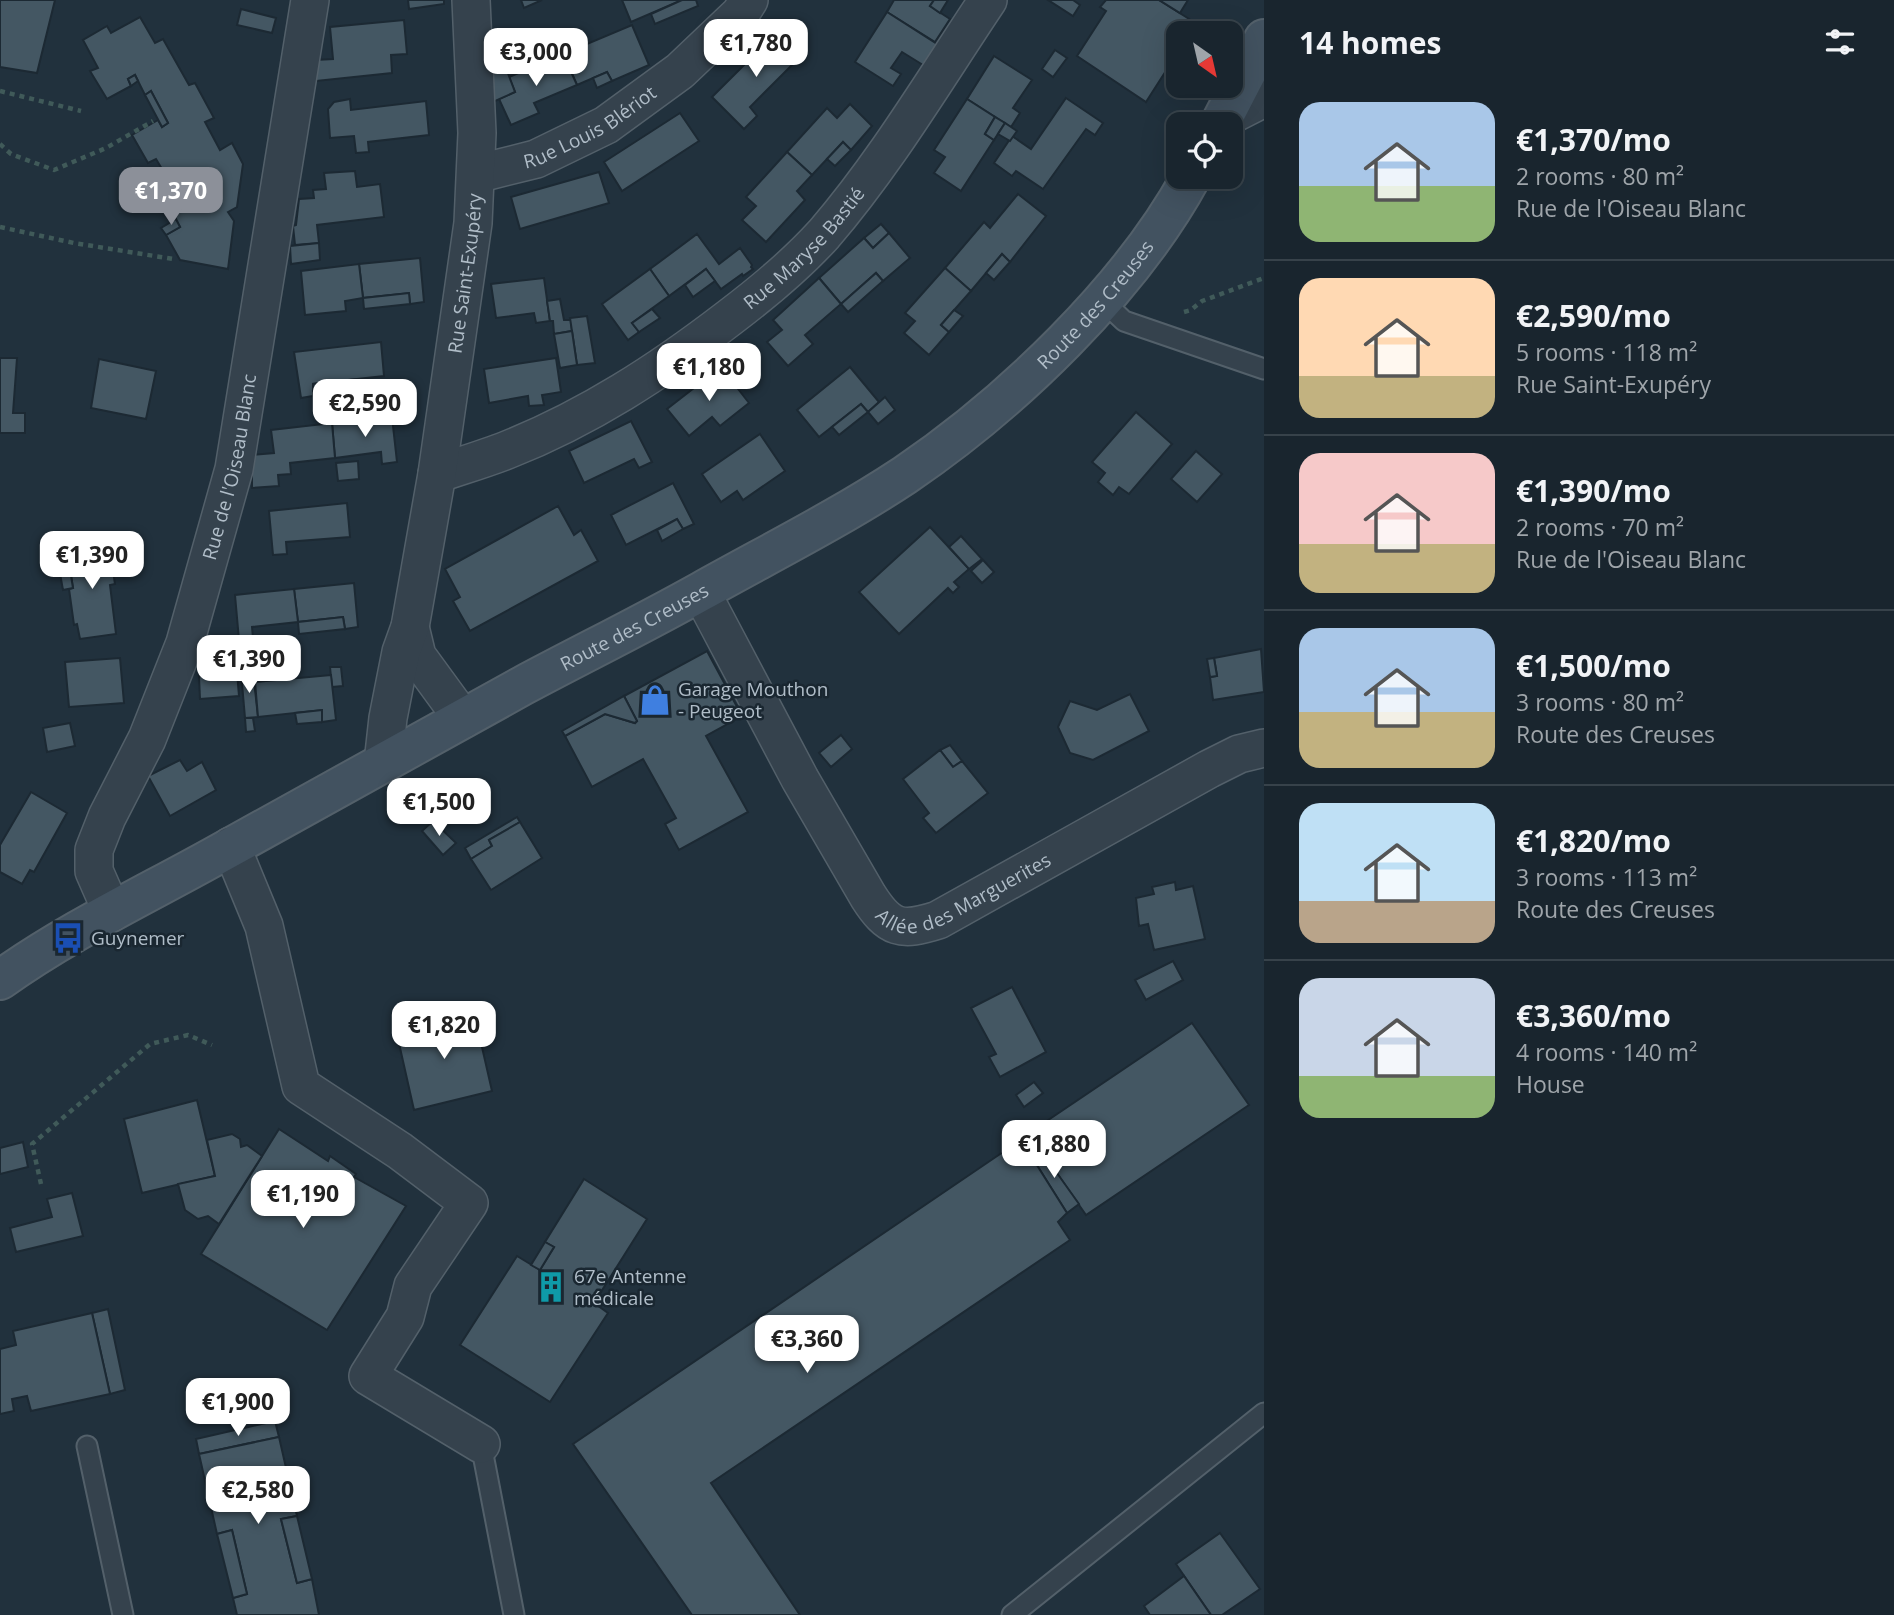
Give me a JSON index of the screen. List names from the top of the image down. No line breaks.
{"streets":{"main road":["Route des Creuses"],"street":["Rue Louis Blériot","Rue Maryse Bastié","Rue Saint-Exupéry","Rue de l'Oiseau Blanc","Allée des Marguerites"]},"crossings":[["Rue Louis Blériot","Rue Saint-Exupéry"],["Rue Maryse Bastié","Rue Saint-Exupéry"],["Rue Saint-Exupéry","Route des Creuses"],["Route des Creuses","Rue de l'Oiseau Blanc"],["Route des Creuses","Allée des Marguerites"]],"places":{"shop":["Garage Mouthon - Peugeot"],"bus stop":["Guynemer"],"building":["67e Antenne médicale"]},"north":"bottom right","page":{"heading":"14 homes","price":["€1,780","€3,000","€1,370","€1,180","€2,590","€1,390","€1,390","€1,500","€1,820","€1,880","€1,190","€3,360","€1,900","€2,580"],"list":[{"name":"€1,370/mo","note":"2 rooms · 80 m² · Rue de l'Oiseau Blanc"},{"name":"€2,590/mo","note":"5 rooms · 118 m² · Rue Saint-Exupéry"},{"name":"€1,390/mo","note":"2 rooms · 70 m² · Rue de l'Oiseau Blanc"},{"name":"€1,500/mo","note":"3 rooms · 80 m² · Route des Creuses"},{"name":"€1,820/mo","note":"3 rooms · 113 m² · Route des Creuses"},{"name":"€3,360/mo","note":"4 rooms · 140 m² · House"}]}}
